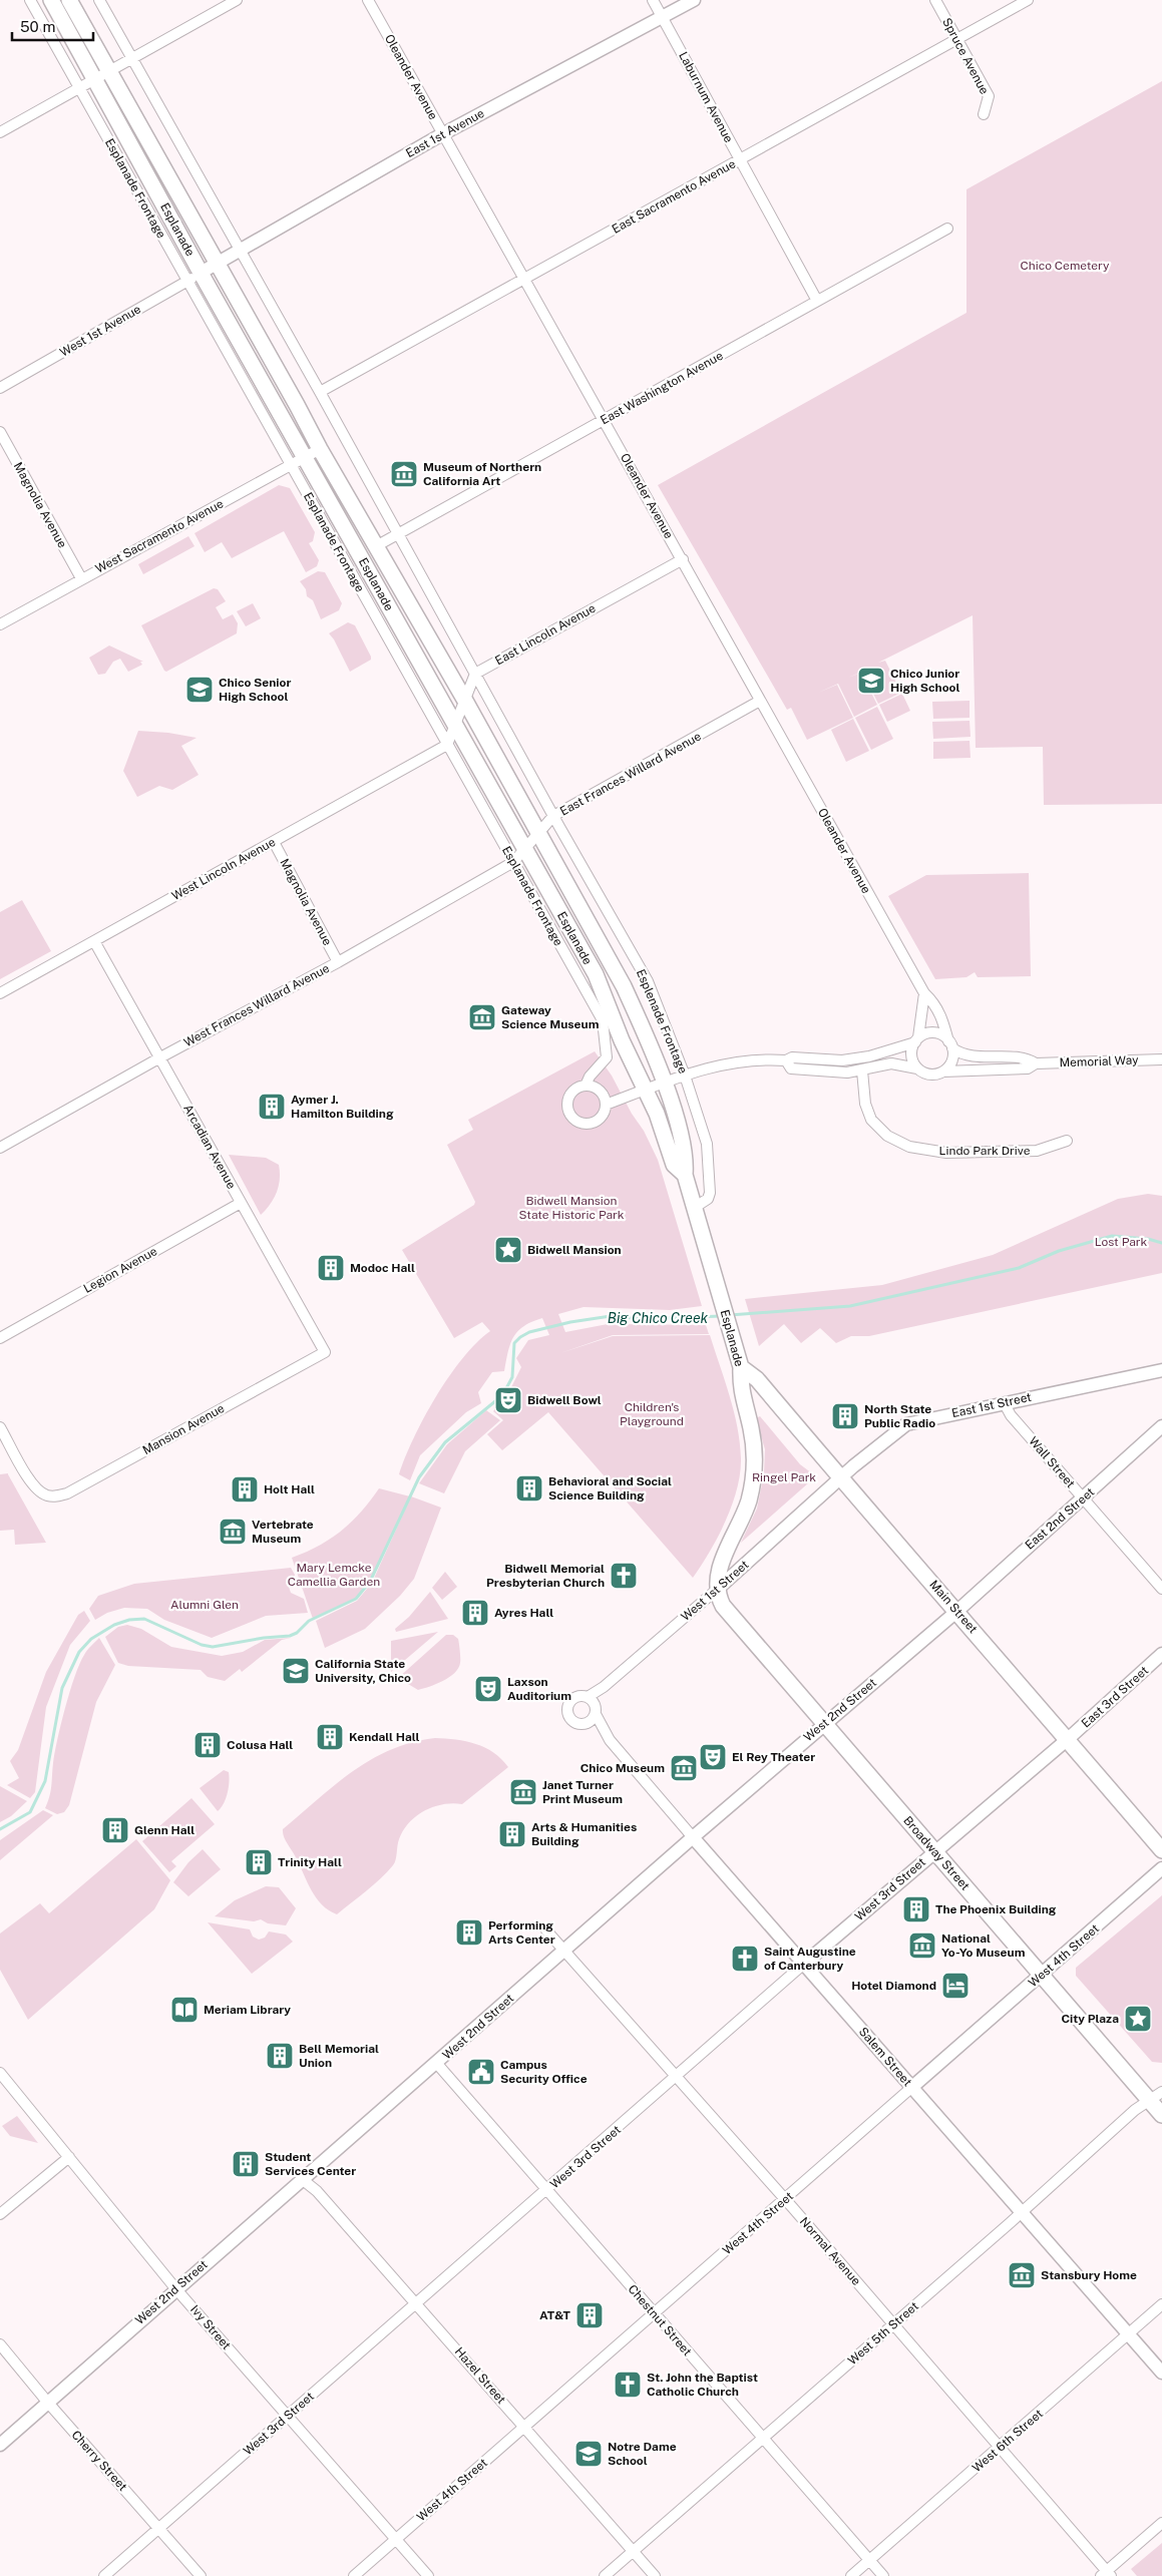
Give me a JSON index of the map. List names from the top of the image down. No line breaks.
{"streets":{"main road":["Esplanade","Main Street","Broadway Street"],"street":["Spruce Avenue","Oleander Avenue","Laburnum Avenue","East 1st Avenue","Esplanade Frontage","East Sacramento Avenue","West 1st Avenue","East Washington Avenue","Magnolia Avenue","West Sacramento Avenue","East Lincoln Avenue","East Frances Willard Avenue","West Lincoln Avenue","West Frances Willard Avenue","Esplenade Frontage","Memorial Way","Arcadian Avenue","Lindo Park Drive","Legion Avenue","East 1st Street","Mansion Avenue","Wall Street","East 2nd Street","West 1st Street","East 3rd Street","West 2nd Street","West 3rd Street","West 4th Street","Salem Street","Normal Avenue","Chestnut Street","Ivy Street","West 5th Street","Hazel Street","West 6th Street","Cherry Street"]},"crossings":[["Spruce Avenue","East Sacramento Avenue"],["Oleander Avenue","East 1st Avenue"],["Oleander Avenue","East Sacramento Avenue"],["Oleander Avenue","East Washington Avenue"],["Oleander Avenue","East Lincoln Avenue"],["Oleander Avenue","East Frances Willard Avenue"],["Oleander Avenue","Memorial Way"],["Laburnum Avenue","East 1st Avenue"],["Laburnum Avenue","East Sacramento Avenue"],["Laburnum Avenue","East Washington Avenue"],["East 1st Avenue","Esplanade"],["East 1st Avenue","West 1st Avenue"],["Esplanade Frontage","West 1st Avenue"],["Esplanade Frontage","West Sacramento Avenue"],["Esplanade Frontage","East Frances Willard Avenue"],["Esplanade Frontage","West Lincoln Avenue"],["Esplanade Frontage","West Frances Willard Avenue"],["Esplanade","West 1st Avenue"],["Esplanade","East Washington Avenue"],["Esplanade","West Sacramento Avenue"],["Esplanade","East Frances Willard Avenue"],["Esplanade","Esplenade Frontage"],["Esplanade","West 1st Street"],["Esplanade","Main Street"],["Esplanade","Broadway Street"],["Magnolia Avenue","West Sacramento Avenue"],["Magnolia Avenue","West Lincoln Avenue"],["Magnolia Avenue","West Frances Willard Avenue"],["East Frances Willard Avenue","West Frances Willard Avenue"],["East Frances Willard Avenue","Esplenade Frontage"],["West Lincoln Avenue","Arcadian Avenue"],["West Frances Willard Avenue","Arcadian Avenue"],["Arcadian Avenue","Legion Avenue"],["Arcadian Avenue","Mansion Avenue"],["East 1st Street","Wall Street"],["East 1st Street","West 1st Street"],["East 1st Street","Main Street"],["Wall Street","East 2nd Street"],["East 2nd Street","Main Street"],["East 2nd Street","West 2nd Street"],["West 1st Street","Main Street"],["West 1st Street","Broadway Street"],["West 1st Street","Salem Street"],["Main Street","East 3rd Street"],["Main Street","West 2nd Street"],["Main Street","West 3rd Street"],["East 3rd Street","West 3rd Street"],["West 2nd Street","Broadway Street"],["West 2nd Street","Salem Street"],["West 2nd Street","Normal Avenue"],["West 2nd Street","Chestnut Street"],["West 2nd Street","Ivy Street"],["West 2nd Street","Hazel Street"],["West 2nd Street","Cherry Street"],["Broadway Street","West 3rd Street"],["Broadway Street","West 4th Street"],["Broadway Street","West 5th Street"],["West 3rd Street","Salem Street"],["West 3rd Street","Normal Avenue"],["West 3rd Street","Chestnut Street"],["West 3rd Street","Ivy Street"],["West 3rd Street","Hazel Street"],["West 3rd Street","Cherry Street"],["West 4th Street","Salem Street"],["West 4th Street","Normal Avenue"],["West 4th Street","Chestnut Street"],["West 4th Street","Ivy Street"],["West 4th Street","Hazel Street"],["Salem Street","West 5th Street"],["Salem Street","West 6th Street"],["Normal Avenue","West 5th Street"],["Normal Avenue","West 6th Street"],["Chestnut Street","West 5th Street"],["Chestnut Street","West 6th Street"],["West 5th Street","Hazel Street"]],"water":["Big Chico Creek"],"parks":["Chico Cemetery","Bidwell Mansion State Historic Park","Lost Park","Children's Playground","Ringel Park","Mary Lemcke Camellia Garden","Alumni Glen"],"places":{"museum":["Museum of Northern California Art","Gateway Science Museum","Vertebrate Museum","Chico Museum","Janet Turner Print Museum","National Yo-Yo Museum","Stansbury Home"],"school or university":["Chico Junior High School","Chico Senior High School","California State University, Chico","Notre Dame School"],"building":["Aymer J. Hamilton Building","Modoc Hall","North State Public Radio","Behavioral and Social Science Building","Holt Hall","Ayres Hall","Kendall Hall","Colusa Hall","Glenn Hall","Arts & Humanities Building","Trinity Hall","The Phoenix Building","Performing Arts Center","Bell Memorial Union","Student Services Center","AT&T"],"place":["Bidwell Mansion","City Plaza"],"theatre":["Bidwell Bowl","Laxson Auditorium","El Rey Theater"],"church":["Bidwell Memorial Presbyterian Church","Saint Augustine of Canterbury","St. John the Baptist Catholic Church"],"hotel":["Hotel Diamond"],"library":["Meriam Library"],"public building":["Campus Security Office"]},"scale_bar":"50 m"}
